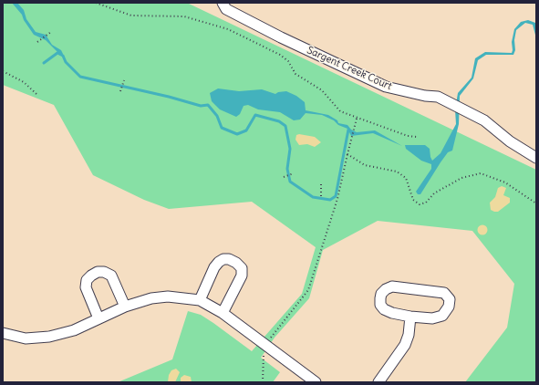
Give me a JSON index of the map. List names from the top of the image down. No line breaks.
{"streets":{"street":["Sargent Creek Court"]}}
